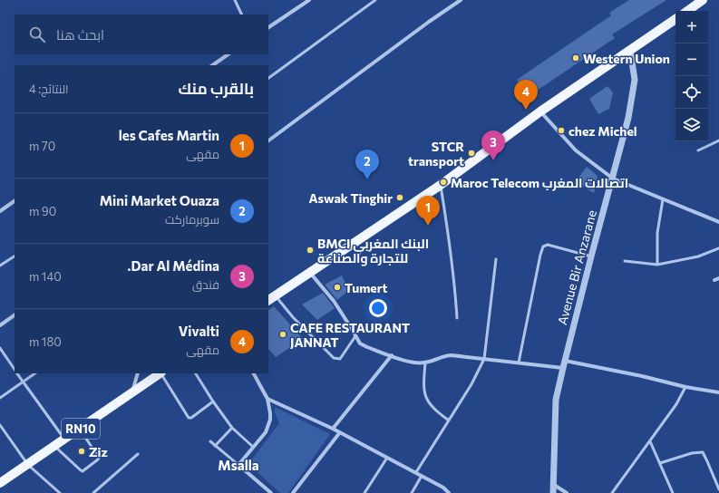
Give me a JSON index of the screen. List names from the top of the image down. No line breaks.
{"streets":{"main road":["RN10"],"street":["Avenue Bir Anzarane"]},"districts":["Msalla"],"places":["Western Union","chez Michel","STCR transport","Maroc Telecom اتصالات المغرب","Aswak Tinghir","BMCI البنك المغربي للتجارة والصناعة","Tumert","CAFE RESTAURANT JANNAT","Ziz"],"page":{"map_buttons":["+","−"],"search":"ابحث هنا","heading":["بالقرب منك","النتائج: 4"],"pins":["4","3","2","1"],"list":[{"mark":"1","name":"les Cafes Martin","note":"مقهى","value":"70 m"},{"mark":"2","name":"Mini Market Ouaza","note":"سوبرماركت","value":"90 m"},{"mark":"3","name":"Dar Al Médina.","note":"فندق","value":"140 m"},{"mark":"4","name":"Vivalti","note":"مقهى","value":"180 m"}]}}
